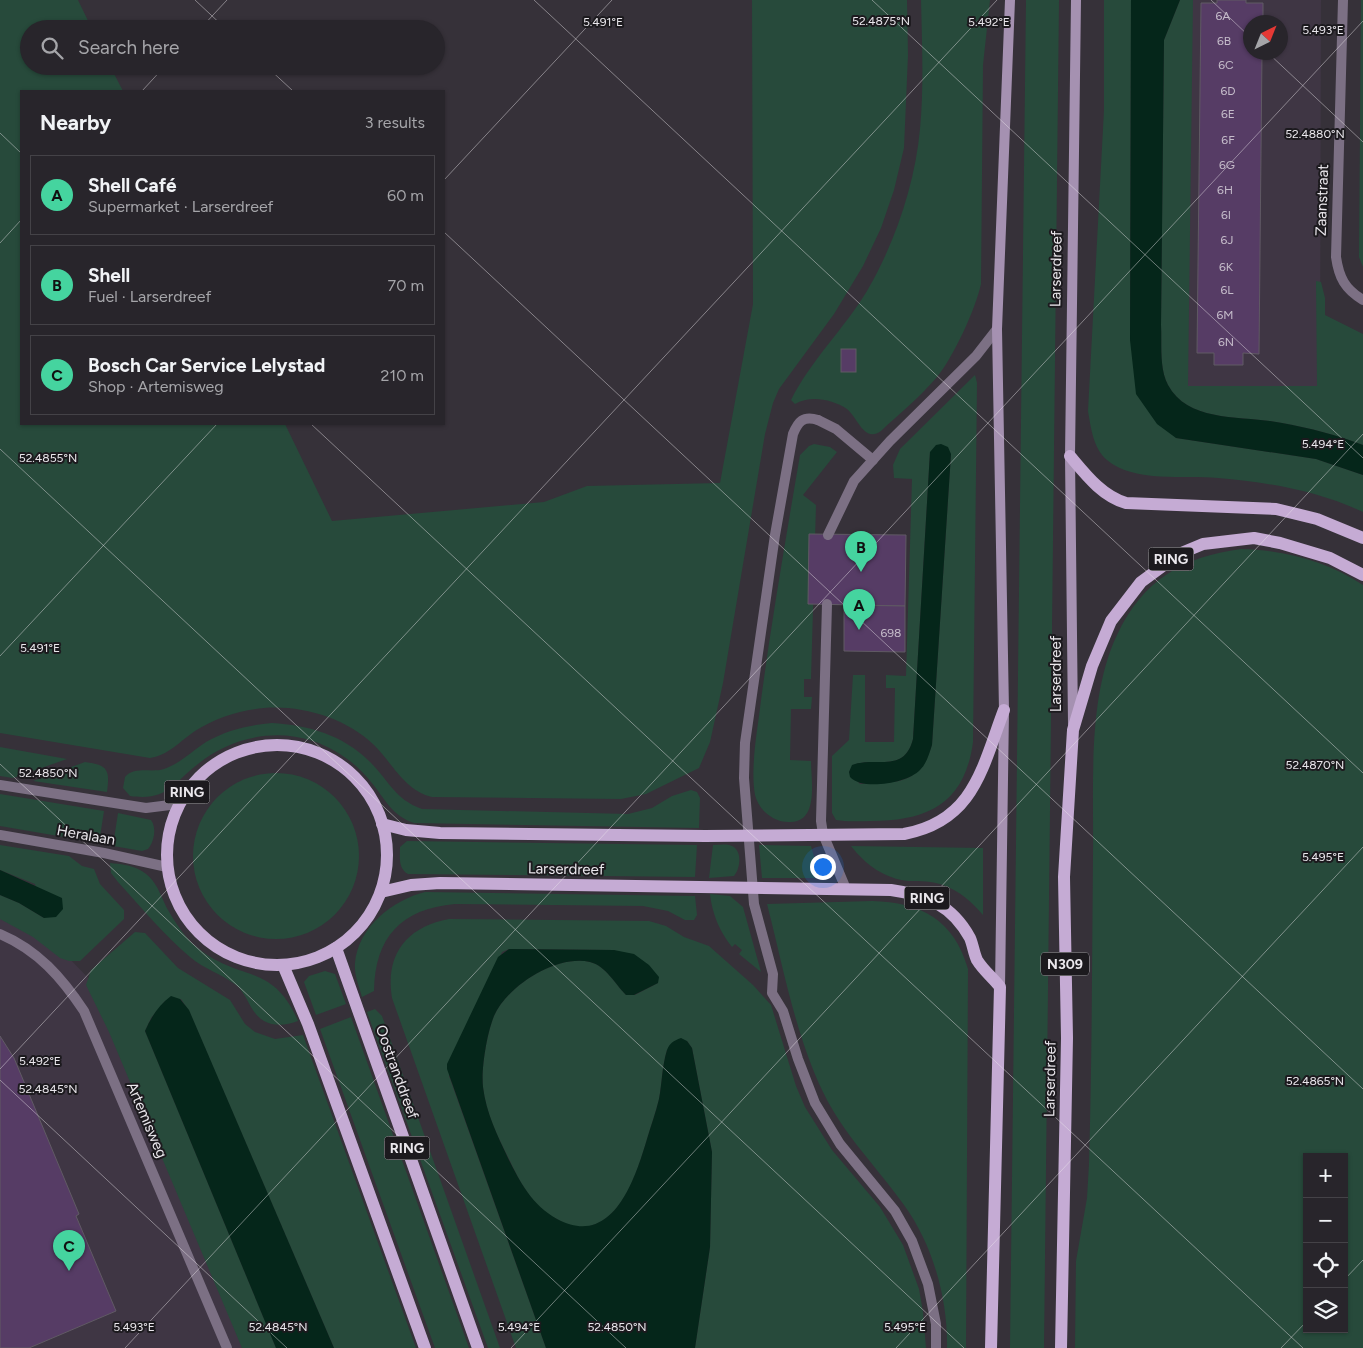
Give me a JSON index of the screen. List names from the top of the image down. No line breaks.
{"streets":{"main road":["Larserdreef","RING","N309","Oostranddreef"],"street":["Zaanstraat","Heralaan","Artemisweg"]},"crossings":[["Larserdreef","RING"],["RING","Heralaan"],["RING","Oostranddreef"]],"house_numbers":["6A","6B","6C","6D","6E","6F","6G","6H","6I","6J","6K","6L","6M","6N","698"],"north":"top right","page":{"search":"Search here","heading":["Nearby","3 results"],"list":[{"mark":"A","name":"Shell Café","note":"Supermarket · Larserdreef","value":"60 m"},{"mark":"B","name":"Shell","note":"Fuel · Larserdreef","value":"70 m"},{"mark":"C","name":"Bosch Car Service Lelystad","note":"Shop · Artemisweg","value":"210 m"}],"pins":["B","A","C"],"map_buttons":["+","−"]},"coordinates":["52.4875°N","5.491°E","5.492°E","5.493°E","52.4880°N","5.494°E","52.4855°N","52.4870°N","52.4850°N","5.495°E","52.4865°N","52.4845°N"]}
